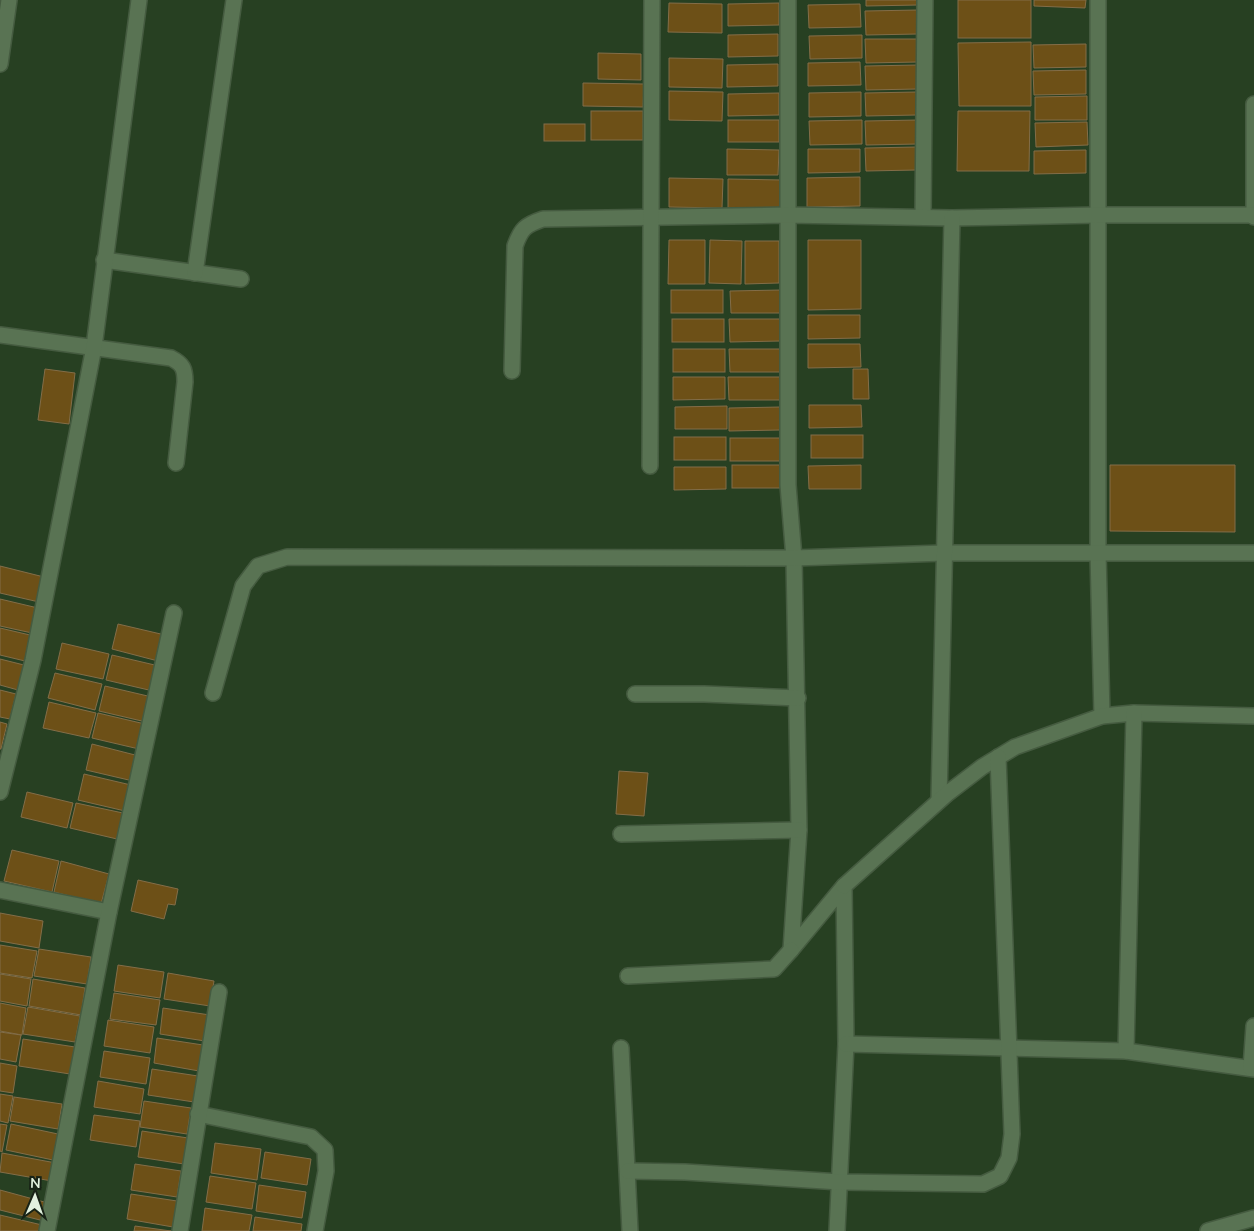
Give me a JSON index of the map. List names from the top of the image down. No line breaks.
{"north":"top"}
